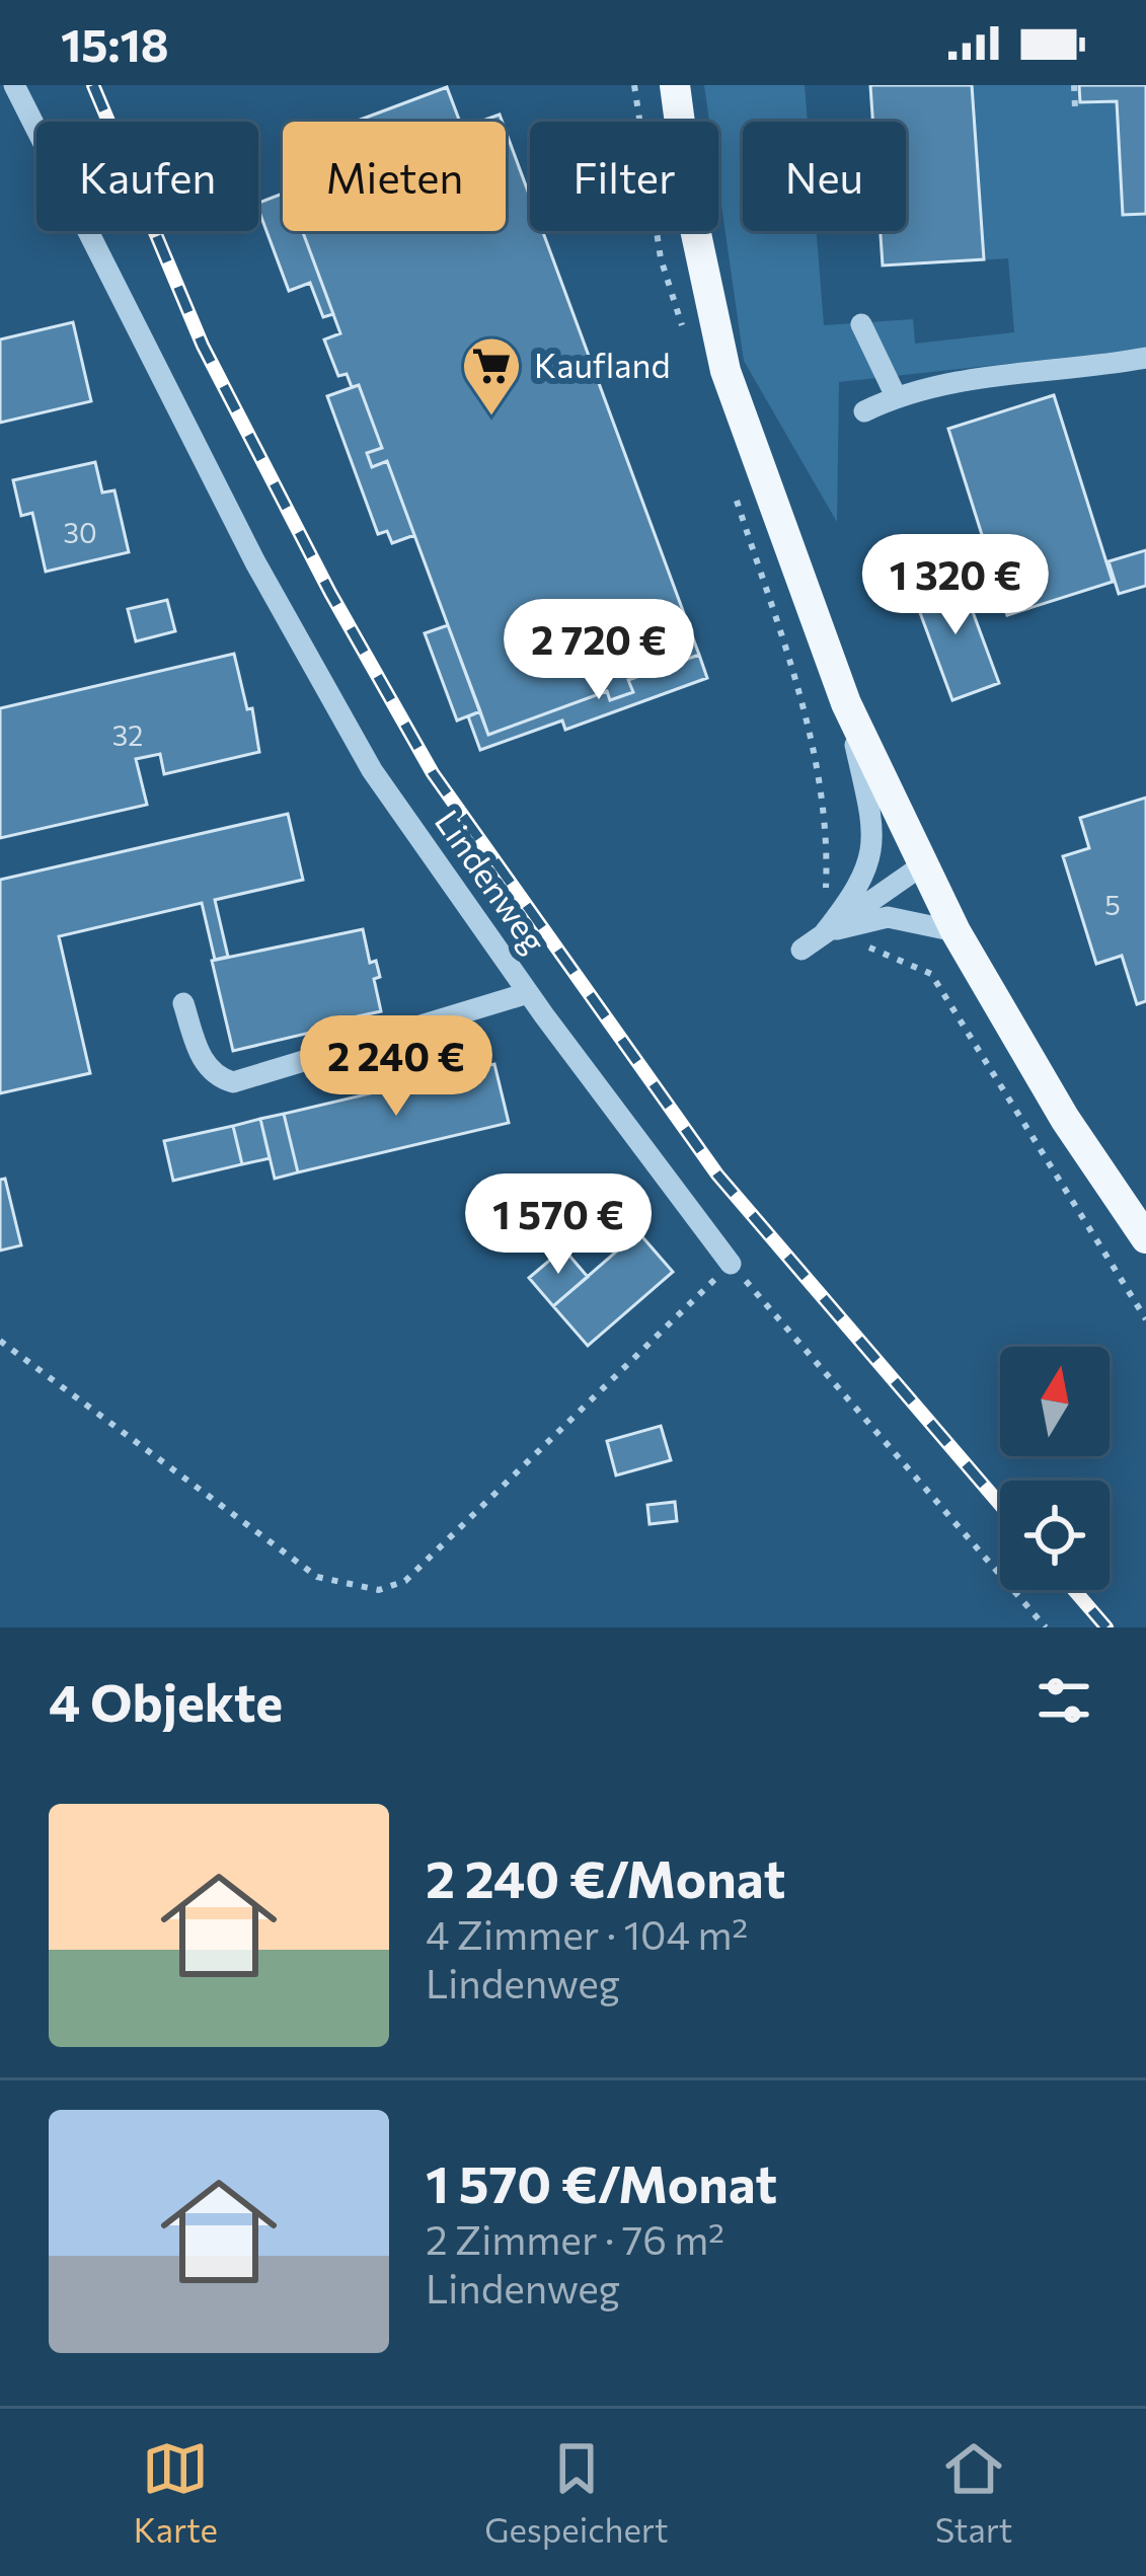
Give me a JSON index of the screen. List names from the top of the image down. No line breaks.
{"streets":{"street":["Lindenweg"]},"places":{"supermarket":["Kaufland"]},"house_numbers":["30","32","5"],"north":"top","page":{"status":"15:18","chip":["Kaufen","Mieten","Filter","Neu"],"price":["1 320 €","2 720 €","2 240 €","1 570 €"],"heading":"4 Objekte","list":[{"name":"2 240 €/Monat","note":"4 Zimmer · 104 m² · Lindenweg"},{"name":"1 570 €/Monat","note":"2 Zimmer · 76 m² · Lindenweg"}],"tabs":["Karte","Gespeichert","Start"]}}
